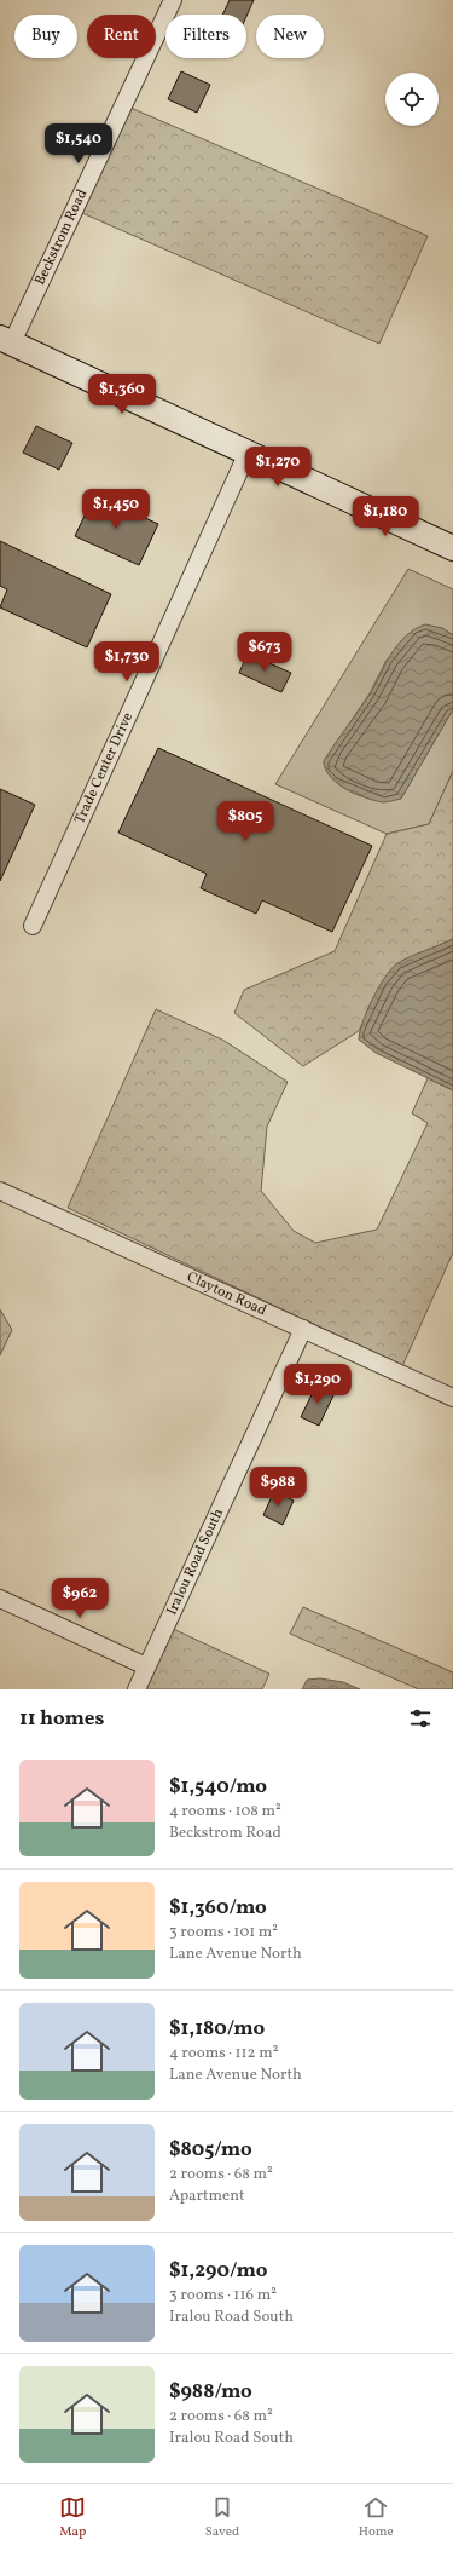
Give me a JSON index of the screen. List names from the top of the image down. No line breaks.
{"streets":{"street":["Beckstrom Road","Trade Center Drive","Clayton Road","Iralou Road South"]},"crossings":[["Clayton Road","Iralou Road South"]],"page":{"chip":["Buy","Rent","Filters","New"],"price":["$1,540","$1,360","$1,270","$1,450","$1,180","$673","$1,730","$805","$1,290","$988","$962"],"heading":"11 homes","list":[{"name":"$1,540/mo","note":"4 rooms · 108 m² · Beckstrom Road"},{"name":"$1,360/mo","note":"3 rooms · 101 m² · Lane Avenue North"},{"name":"$1,180/mo","note":"4 rooms · 112 m² · Lane Avenue North"},{"name":"$805/mo","note":"2 rooms · 68 m² · Apartment"},{"name":"$1,290/mo","note":"3 rooms · 116 m² · Iralou Road South"},{"name":"$988/mo","note":"2 rooms · 68 m² · Iralou Road South"}],"tabs":["Map","Saved","Home"]}}
